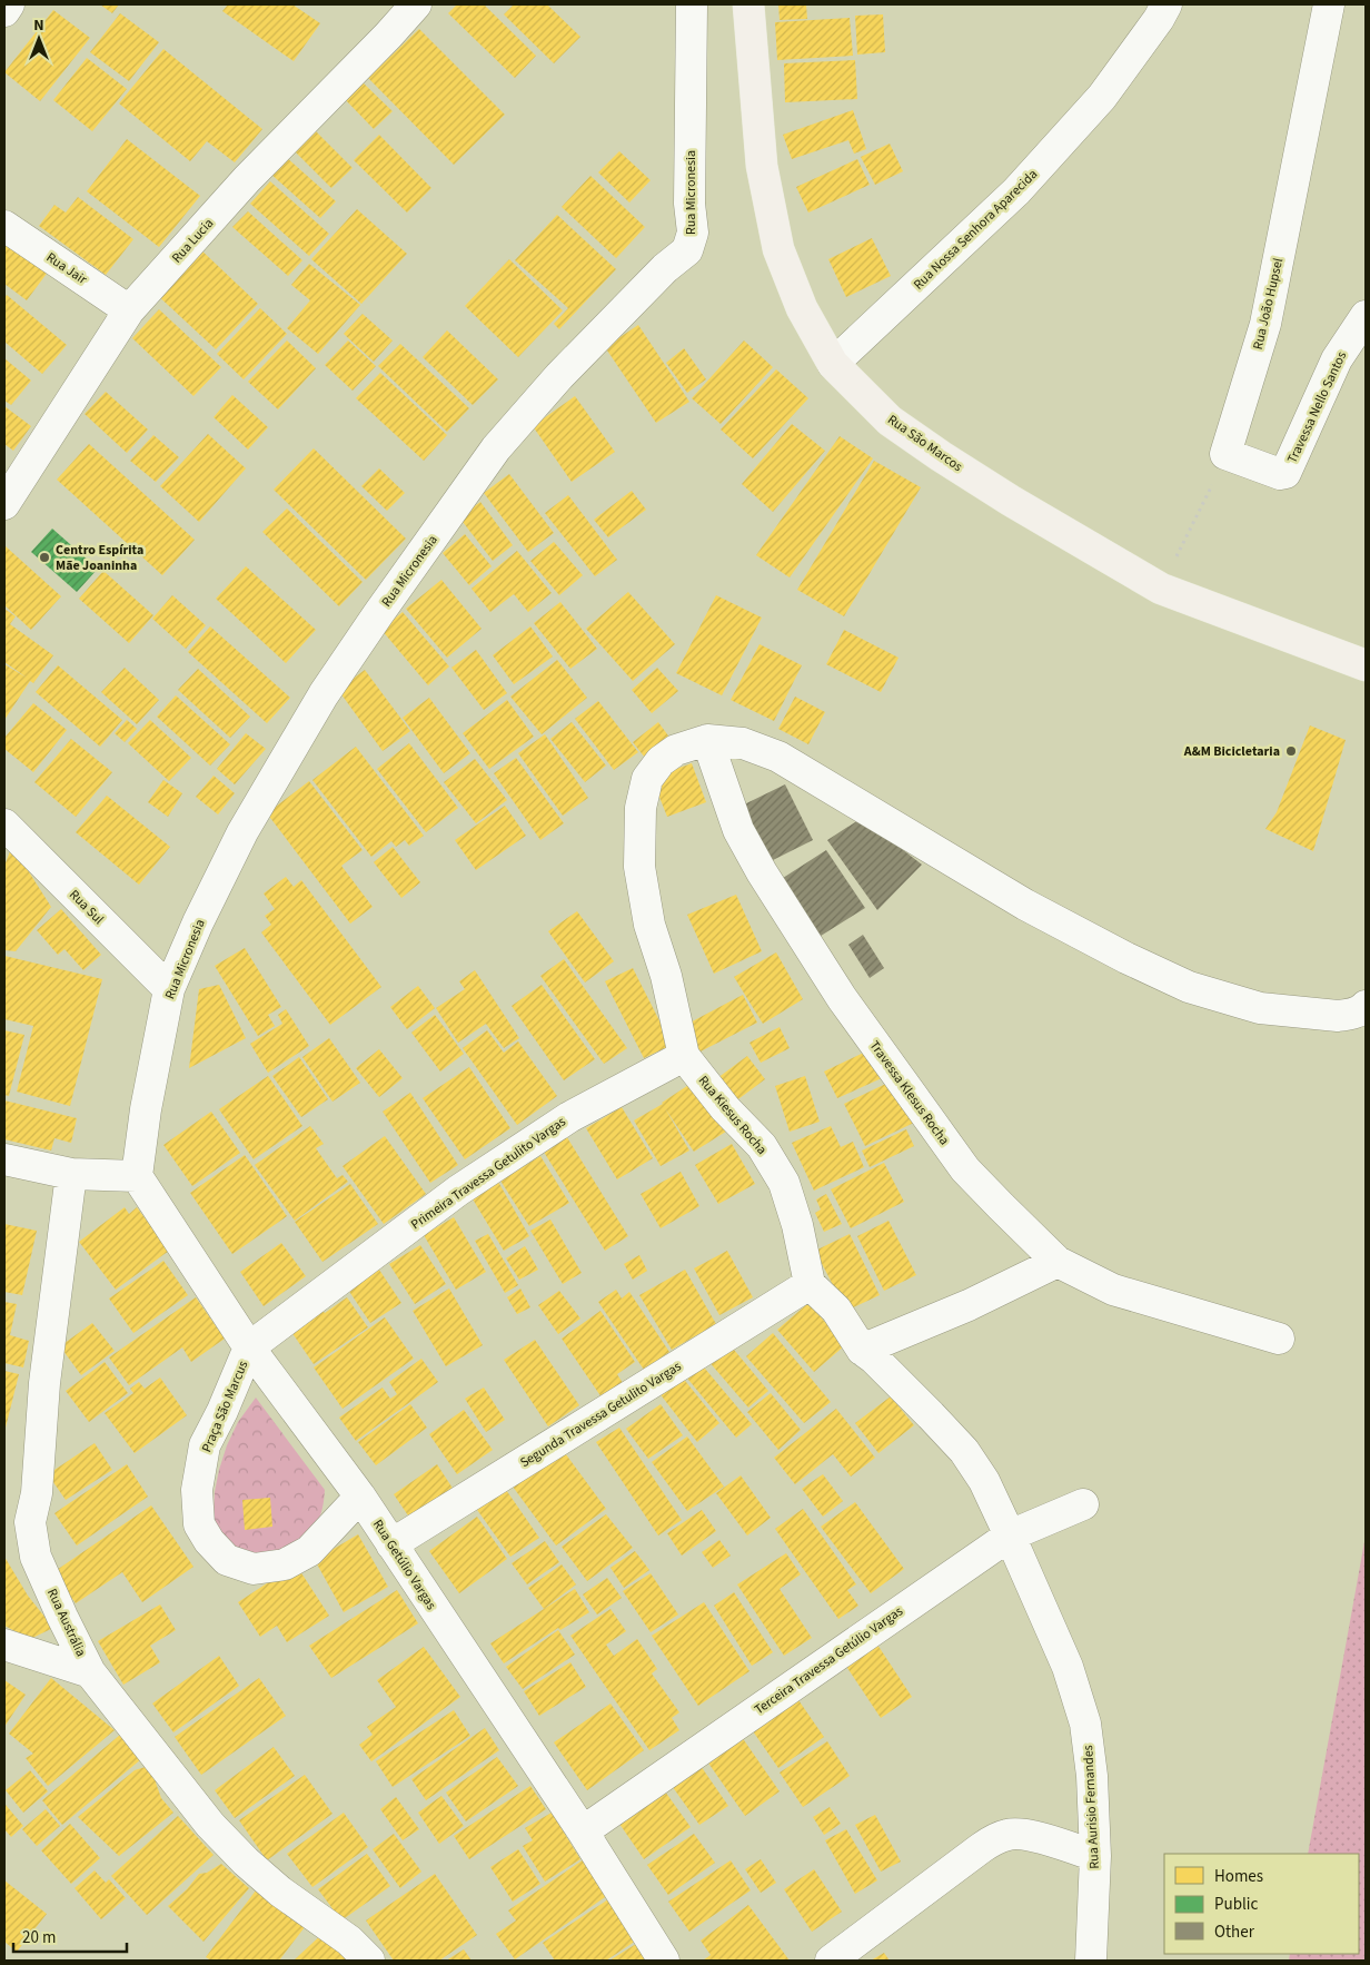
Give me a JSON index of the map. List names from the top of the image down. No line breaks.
{"streets":{"main road":["Rua São Marcos"],"street":["Rua Micronesia","Rua Nossa Senhora Aparecida","Rua Lucia","Rua Jair","Rua João Hupsel","Travessa Nello Santos","Rua Sul","Travessa Klesus Rocha","Rua Kiesus Rocha","Primeira Travessa Getulito Vargas","Praça São Marcus","Segunda Travessa Getulito Vargas","Rua Getúlio Vargas","Rua Austrália","Terceira Travessa Getúlio Vargas","Rua Aurisio Fernandes"]},"crossings":[["Rua Micronesia","Rua Sul"],["Rua Micronesia","Rua Getúlio Vargas"],["Rua Nossa Senhora Aparecida","Rua São Marcos"],["Rua Lucia","Rua Jair"],["Rua João Hupsel","Travessa Nello Santos"],["Travessa Klesus Rocha","Rua Kiesus Rocha"],["Rua Kiesus Rocha","Primeira Travessa Getulito Vargas"],["Rua Kiesus Rocha","Segunda Travessa Getulito Vargas"],["Primeira Travessa Getulito Vargas","Praça São Marcus"],["Primeira Travessa Getulito Vargas","Rua Getúlio Vargas"],["Praça São Marcus","Rua Getúlio Vargas"],["Segunda Travessa Getulito Vargas","Rua Getúlio Vargas"],["Rua Getúlio Vargas","Terceira Travessa Getúlio Vargas"],["Terceira Travessa Getúlio Vargas","Rua Aurisio Fernandes"]],"places":["Centro Espírita Mãe Joaninha","A&M Bicicletaria"],"legend":["Homes","Public","Other"],"scale_bar":"20 m","north":"top"}
